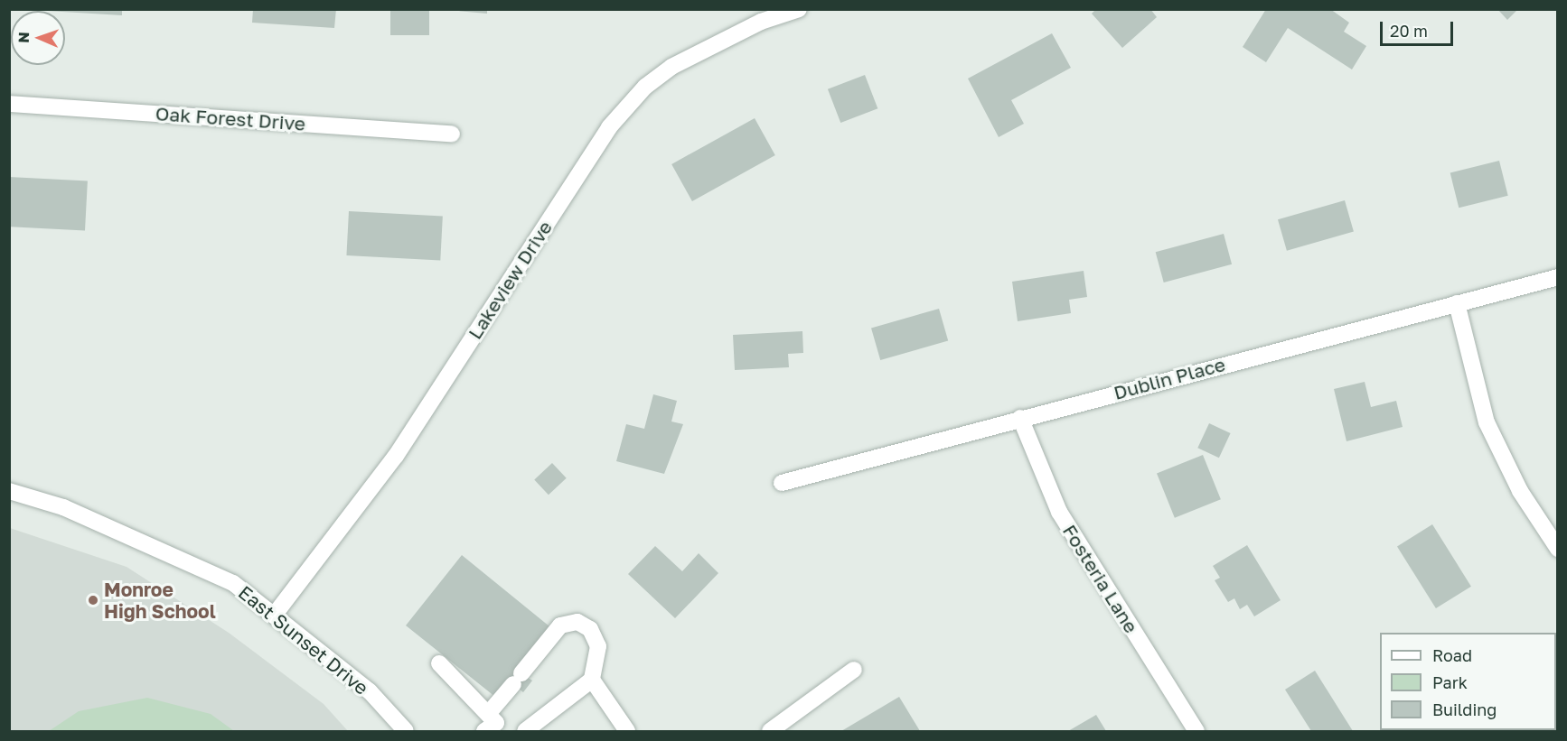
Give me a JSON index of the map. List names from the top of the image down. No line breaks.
{"streets":{"street":["Oak Forest Drive","Lakeview Drive","Dublin Place","Fosteria Lane","East Sunset Drive"]},"crossings":[["Lakeview Drive","East Sunset Drive"],["Dublin Place","Fosteria Lane"]],"places":["Monroe High School"],"legend":["Road","Park","Building"],"scale_bar":"20 m","north":"left"}
